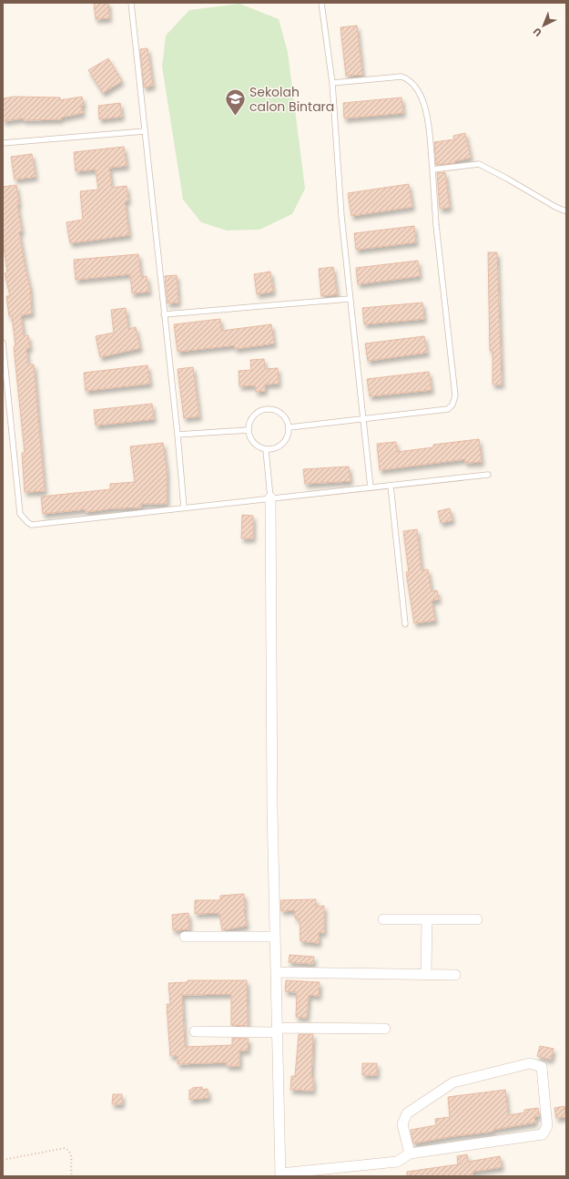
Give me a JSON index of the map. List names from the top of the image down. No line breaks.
{"places":{"school or university":["Sekolah calon Bintara"]},"north":"bottom left"}
